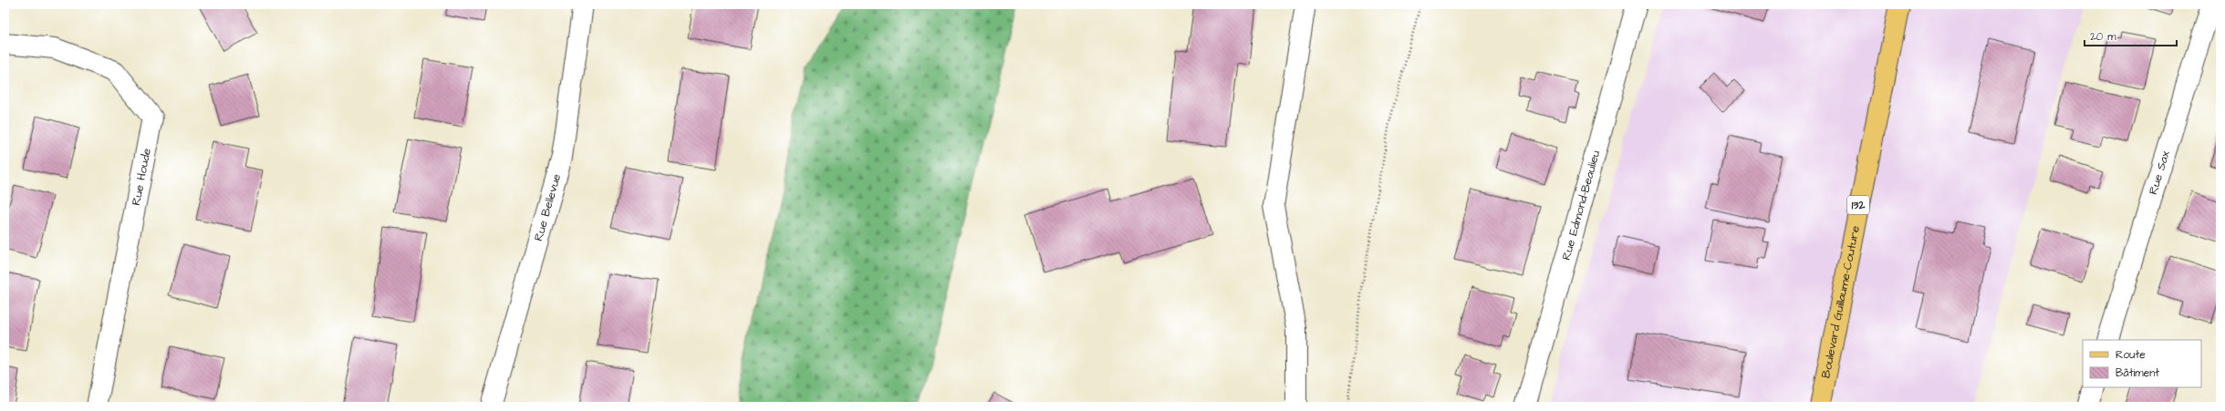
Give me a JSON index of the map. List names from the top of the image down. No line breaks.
{"streets":{"main road":["132","Boulevard Guillaume-Couture"],"street":["Rue Sax","Rue Houde","Rue Edmond-Beaulieu","Rue Bellevue"]},"legend":["Route","Bâtiment"],"scale_bar":"20 m"}
